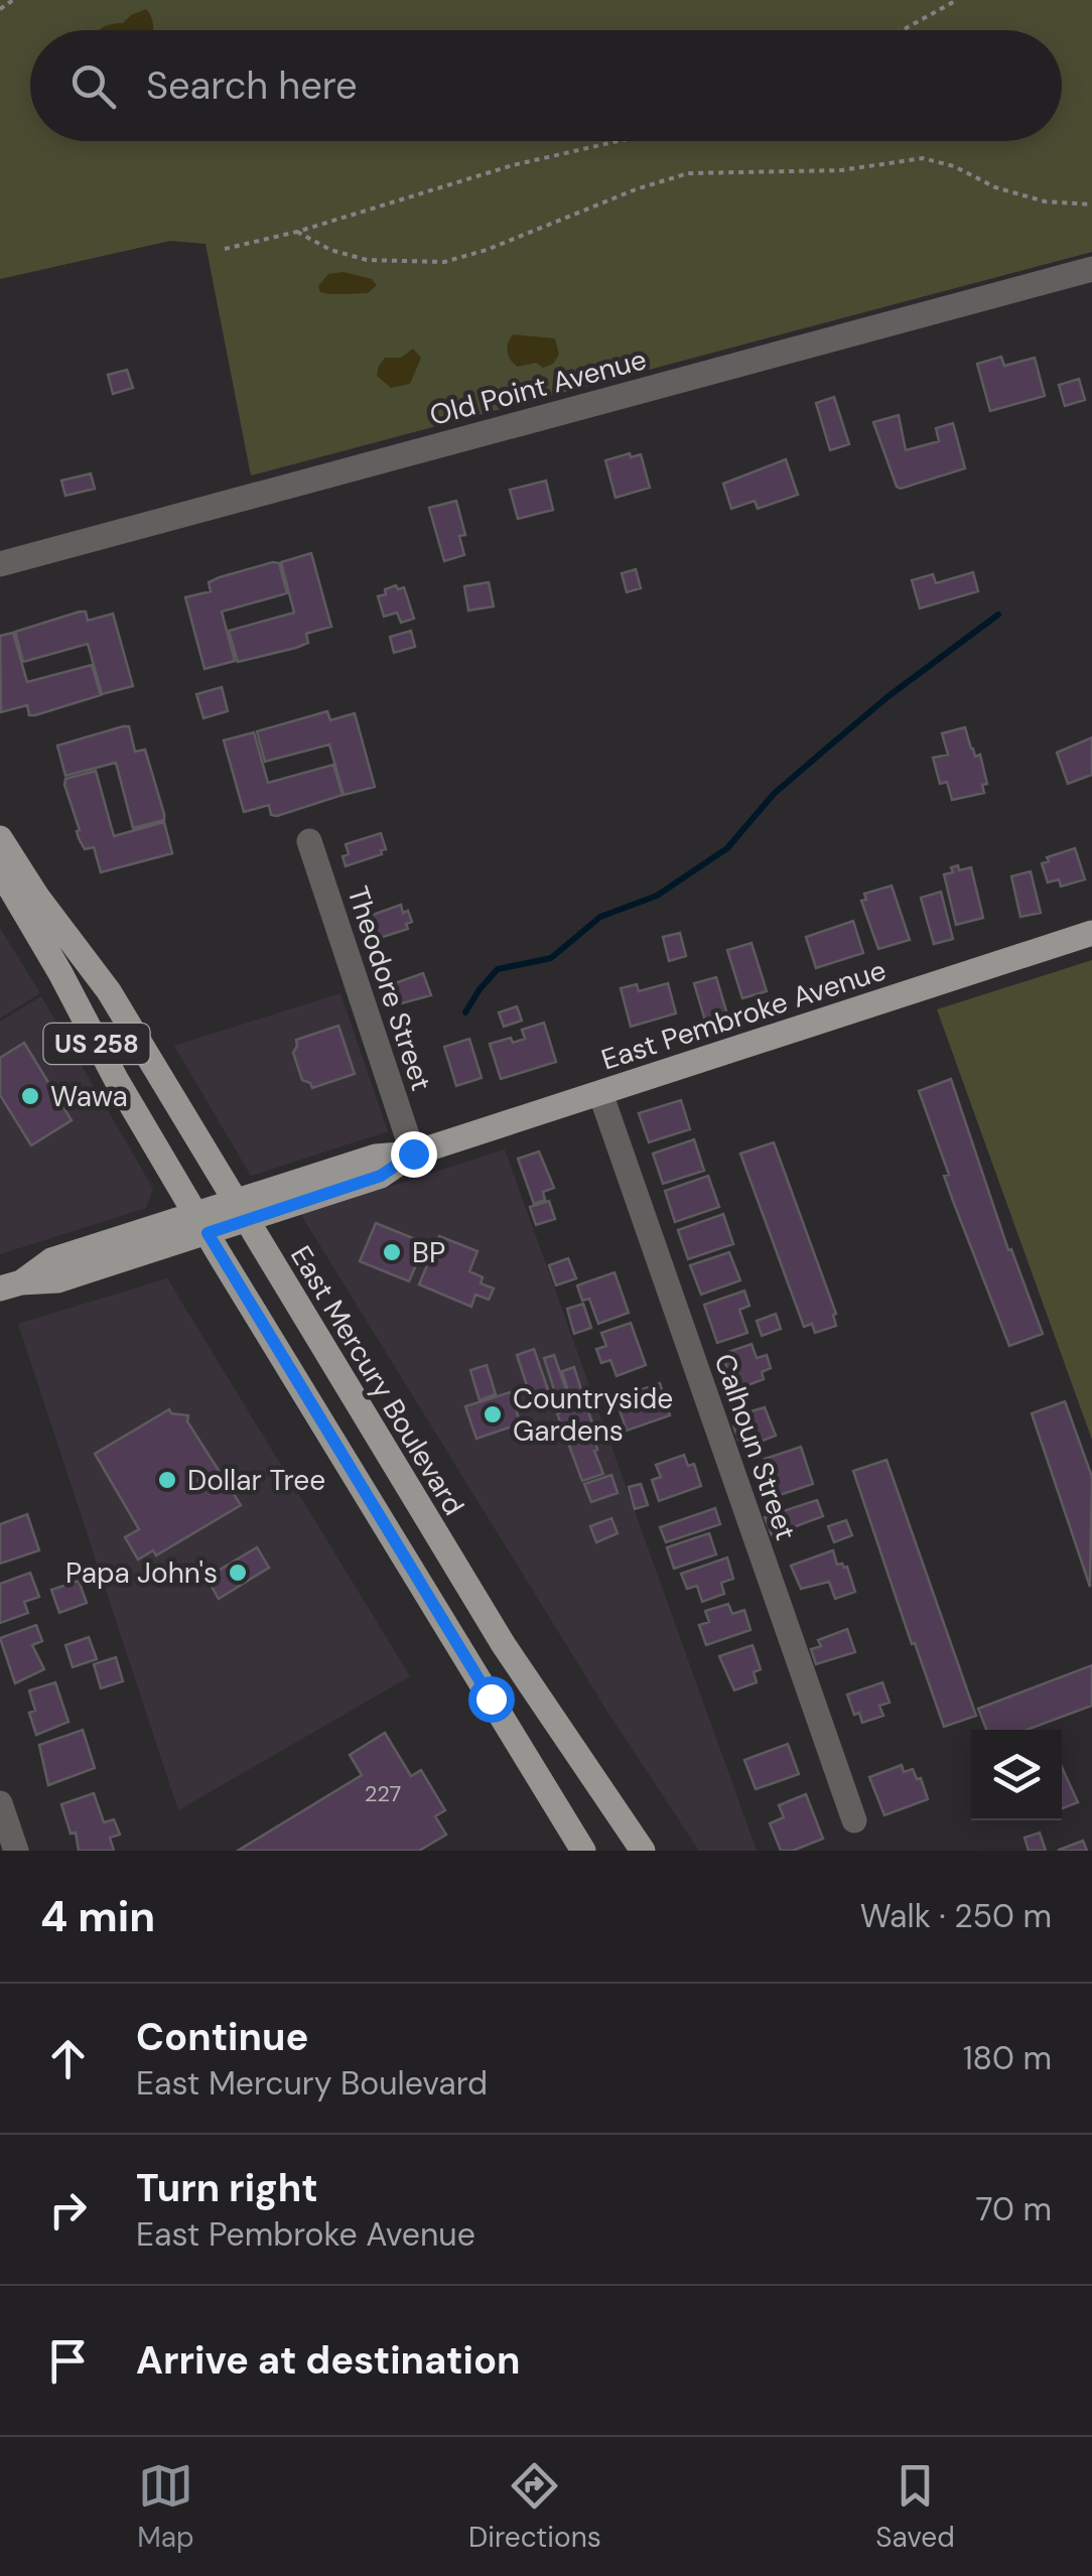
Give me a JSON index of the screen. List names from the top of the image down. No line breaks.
{"streets":{"main road":["East Pembroke Avenue","US 258","East Mercury Boulevard"],"street":["Old Point Avenue","Theodore Street","Calhoun Street"]},"crossings":[["Theodore Street","East Pembroke Avenue"],["East Pembroke Avenue","US 258"],["East Pembroke Avenue","East Mercury Boulevard"],["East Pembroke Avenue","Calhoun Street"]],"places":["Wawa","BP","Countryside Gardens","Dollar Tree","Papa John's"],"house_numbers":["227"],"page":{"search":"Search here","heading":["4 min","Walk · 250 m"],"list":[["Continue","East Mercury Boulevard","180 m"],["Turn right","East Pembroke Avenue","70 m"],"Arrive at destination"],"nav":["Map","Directions","Saved"]}}
